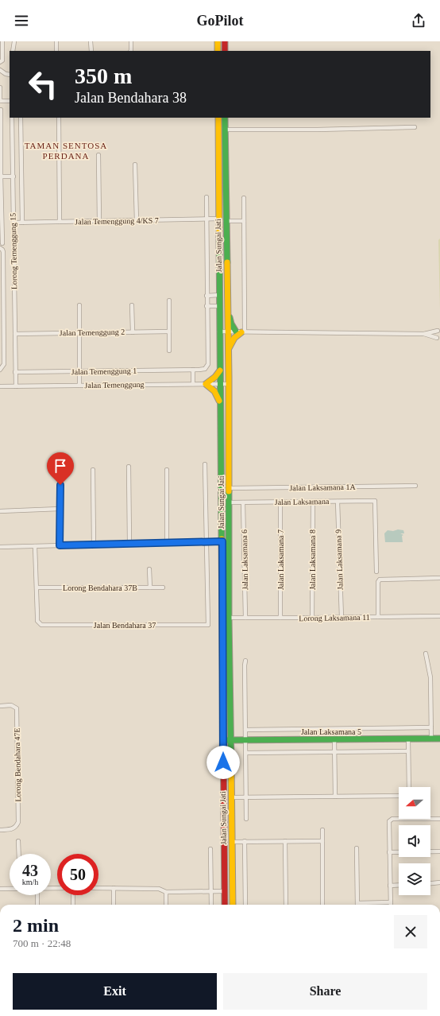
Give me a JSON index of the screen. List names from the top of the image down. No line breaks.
{"streets":{"main road":["Jalan Sungai Jati","Jalan Laksamana 5"],"street":["Jalan Temenggung 4/KS 7","Lorong Temenggung 15","Jalan Temenggung 2","Jalan Temenggung 1","Jalan Temenggung","Jalan Laksamana 1A","Jalan Laksamana","Jalan Laksamana 6","Jalan Laksamana 7","Jalan Laksamana 8","Jalan Laksamana 9","Lorong Bendahara 37B","Lorong Laksamana 11","Jalan Bendahara 37","Lorong Bendahara 47E"]},"crossings":[["Jalan Temenggung 4/KS 7","Jalan Sungai Jati"],["Jalan Temenggung 4/KS 7","Lorong Temenggung 15"],["Jalan Temenggung 4/KS 7","Jalan Temenggung 1"],["Jalan Sungai Jati","Jalan Temenggung"],["Jalan Sungai Jati","Jalan Laksamana 1A"],["Jalan Sungai Jati","Jalan Laksamana"],["Jalan Sungai Jati","Lorong Laksamana 11"],["Jalan Sungai Jati","Jalan Laksamana 5"],["Lorong Temenggung 15","Jalan Temenggung 2"],["Lorong Temenggung 15","Jalan Temenggung 1"],["Lorong Temenggung 15","Jalan Temenggung"],["Jalan Laksamana","Jalan Laksamana 6"],["Jalan Laksamana","Jalan Laksamana 7"],["Jalan Laksamana","Jalan Laksamana 8"],["Jalan Laksamana","Jalan Laksamana 9"],["Jalan Laksamana 6","Lorong Laksamana 11"],["Jalan Laksamana 7","Lorong Laksamana 11"],["Jalan Laksamana 8","Lorong Laksamana 11"],["Jalan Laksamana 9","Lorong Laksamana 11"],["Lorong Bendahara 37B","Jalan Bendahara 37"]],"districts":["TAMAN SENTOSA PERDANA"],"north":"left","page":{"header":"GoPilot","turn":["350 m","Jalan Bendahara 38"],"speed":"43 km/h","limit":"50","heading":["2 min","700 m · 22:48"],"buttons":["Exit","Share"]}}
